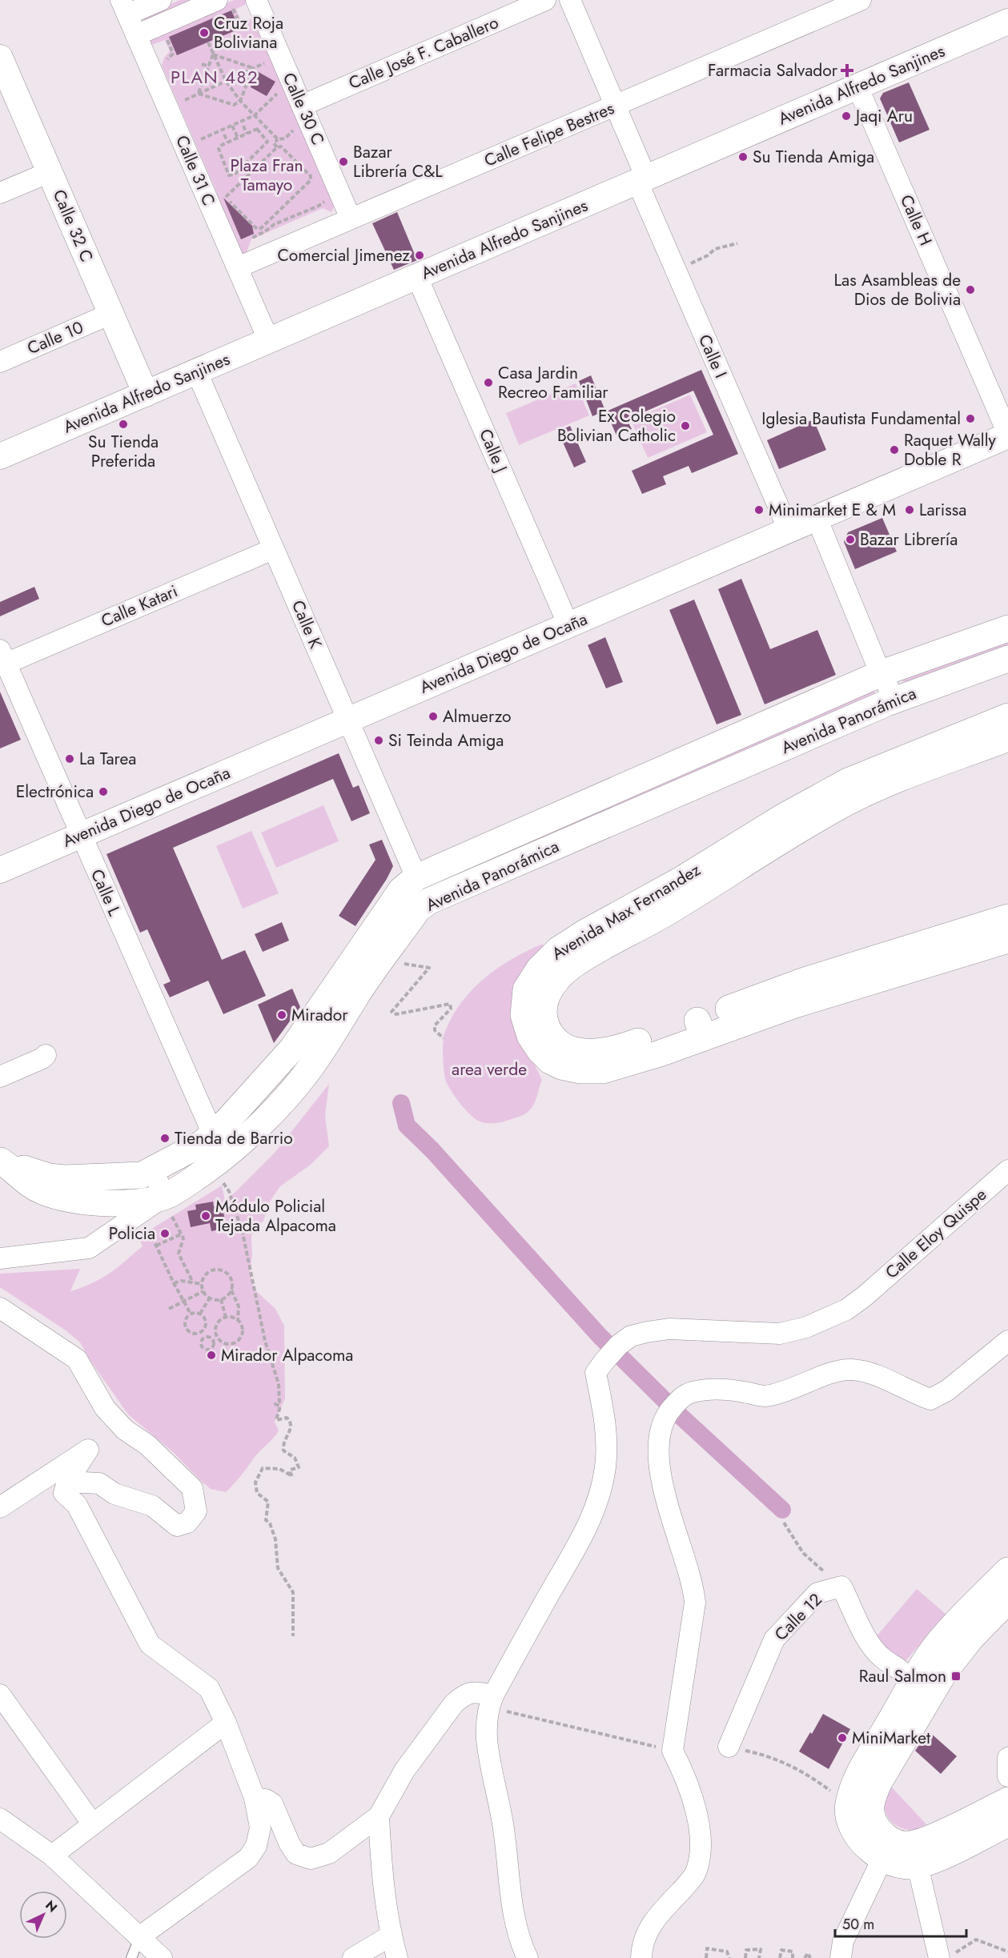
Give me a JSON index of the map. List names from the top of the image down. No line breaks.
{"streets":{"main road":["Avenida Panorámica","Avenida Max Fernandez"],"street":["Calle José F. Caballero","Avenida Alfredo Sanjines","Calle 30 C","Calle Felipe Bestres","Calle 31 C","Calle H","Calle 32 C","Calle 10","Calle I","Calle J","Calle Katari","Calle K","Avenida Diego de Ocaña","Calle L","Calle Eloy Quispe","Calle 12"]},"crossings":[["Calle José F. Caballero","Calle 30 C"],["Avenida Alfredo Sanjines","Calle 31 C"],["Avenida Alfredo Sanjines","Calle H"],["Avenida Alfredo Sanjines","Calle 32 C"],["Avenida Alfredo Sanjines","Calle I"],["Avenida Alfredo Sanjines","Calle J"],["Avenida Alfredo Sanjines","Calle K"],["Calle 30 C","Calle Felipe Bestres"],["Calle Felipe Bestres","Calle 31 C"],["Calle Felipe Bestres","Calle I"],["Calle H","Avenida Diego de Ocaña"],["Calle 32 C","Calle 10"],["Calle I","Avenida Diego de Ocaña"],["Calle J","Avenida Diego de Ocaña"],["Calle Katari","Calle K"],["Calle Katari","Calle L"],["Calle K","Avenida Diego de Ocaña"],["Calle K","Avenida Panorámica"],["Avenida Diego de Ocaña","Calle L"],["Avenida Panorámica","Calle L"]],"districts":["PLAN 482"],"parks":["Plaza Fran Tamayo","area verde"],"places":{"other":["Cruz Roja Boliviana","Jaqi Aru","Su Tienda Amiga","Bazar Librería C&L","Comercial Jimenez","Las Asambleas de Dios de Bolivia","Casa Jardin Recreo Familiar","Iglesia Bautista Fundamental","Su Tienda Preferida","Ex Colegio Bolivian Catholic","Raquet Wally Doble R","Minimarket E & M","Larissa","Bazar Librería","Almuerzo","Si Teinda Amiga","La Tarea","Electrónica","Mirador","Tienda de Barrio","Módulo Policial Tejada Alpacoma","Policia","Mirador Alpacoma","MiniMarket"],"health":["Farmacia Salvador"],"transit":["Raul Salmon"]},"scale_bar":"50 m","north":"top right"}
